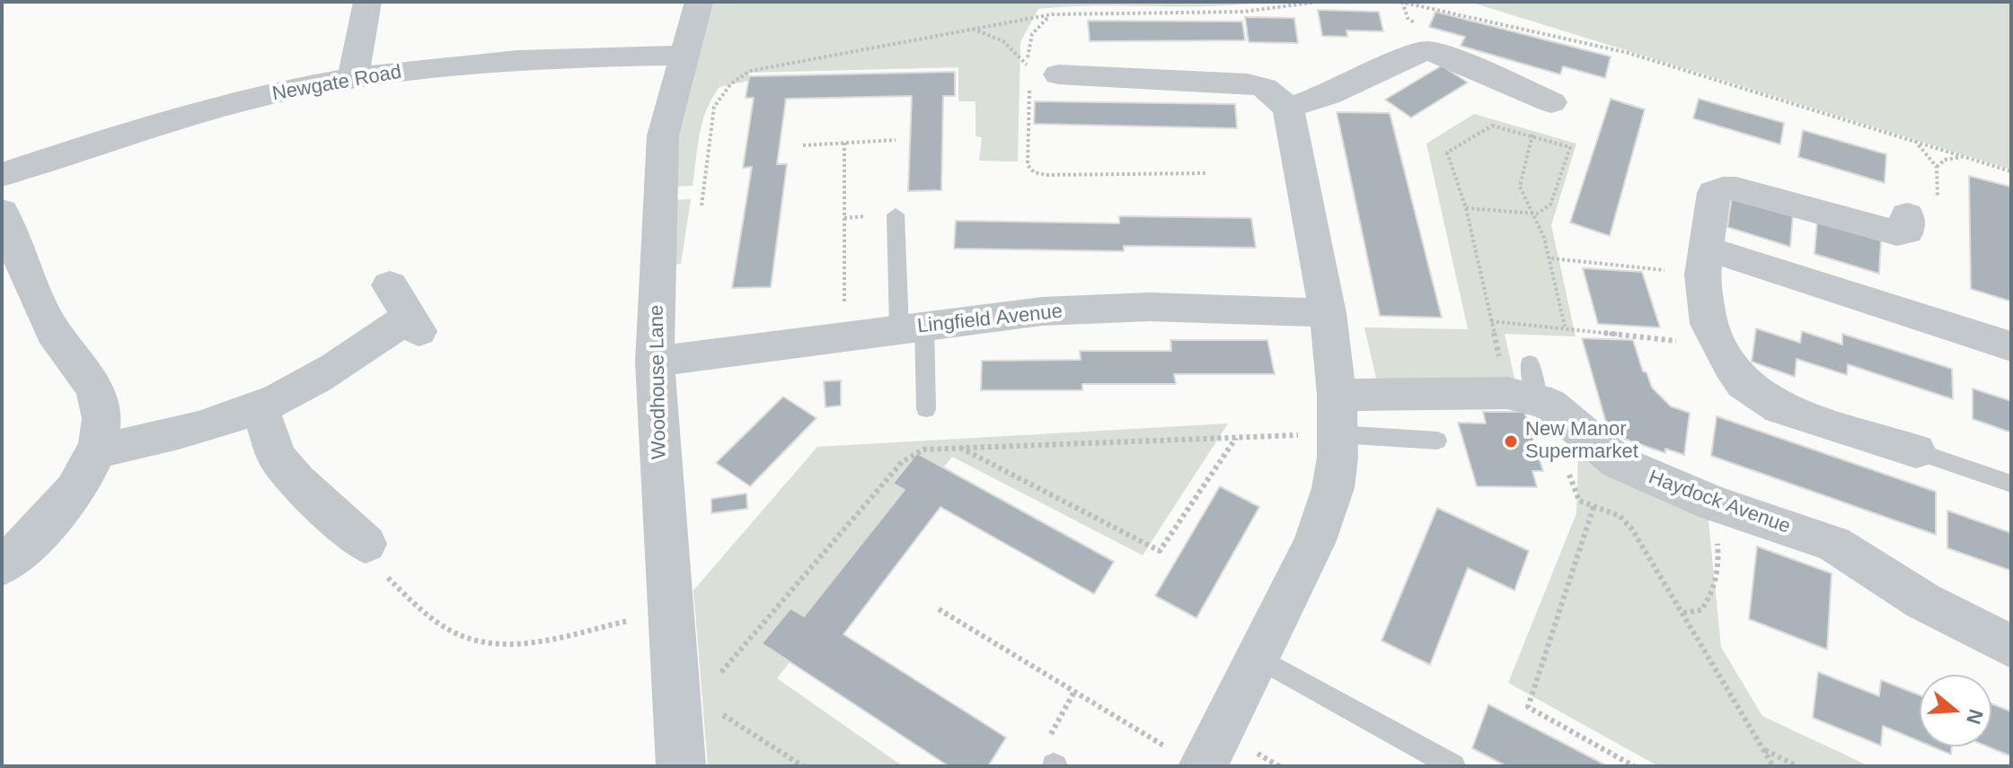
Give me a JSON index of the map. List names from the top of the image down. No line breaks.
{"streets":{"street":["Newgate Road","Lingfield Avenue","Woodhouse Lane","Haydock Avenue"]},"crossings":[["Newgate Road","Woodhouse Lane"],["Lingfield Avenue","Woodhouse Lane"]],"places":["New Manor Supermarket"],"north":"right"}
